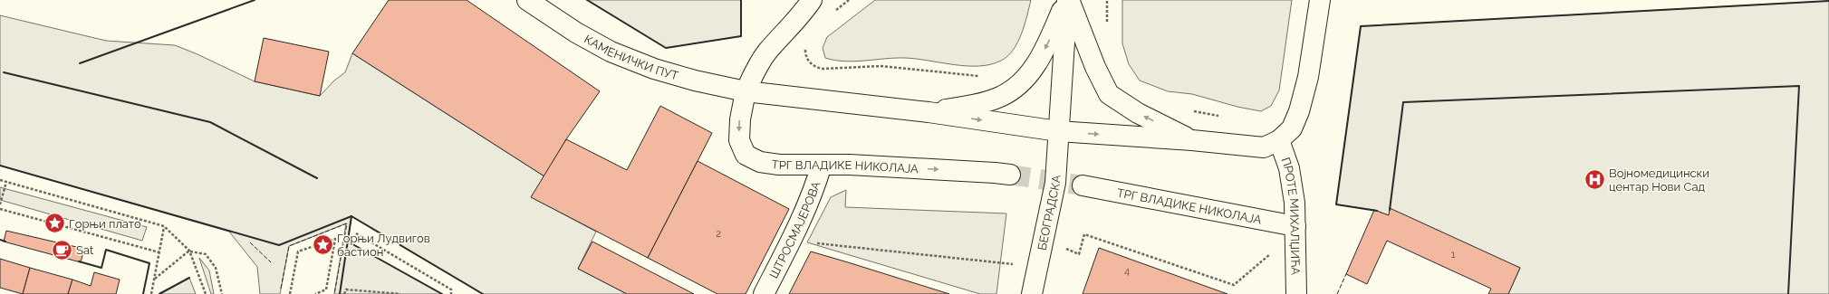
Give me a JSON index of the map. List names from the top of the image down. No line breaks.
{"streets":{"main road":["КАМЕНИЧКИ ПУТ","ТРГ ВЛАДИКЕ НИКОЛАЈА","БЕОГРАДСКА","ПРОТЕ МИХАЛЏИЋА","ШТРОСМАЈЕРОВА"]},"crossings":[["КАМЕНИЧКИ ПУТ","ТРГ ВЛАДИКЕ НИКОЛАЈА"],["ТРГ ВЛАДИКЕ НИКОЛАЈА","ПРОТЕ МИХАЛЏИЋА"],["ТРГ ВЛАДИКЕ НИКОЛАЈА","ШТРОСМАЈЕРОВА"]],"places":{"hospital":["Војномедицински центар Нови Сад"],"place":["Горњи плато","Горњи Лудвигов бастион"],"cafe":["Sat"]},"house_numbers":["2","1","4"]}
